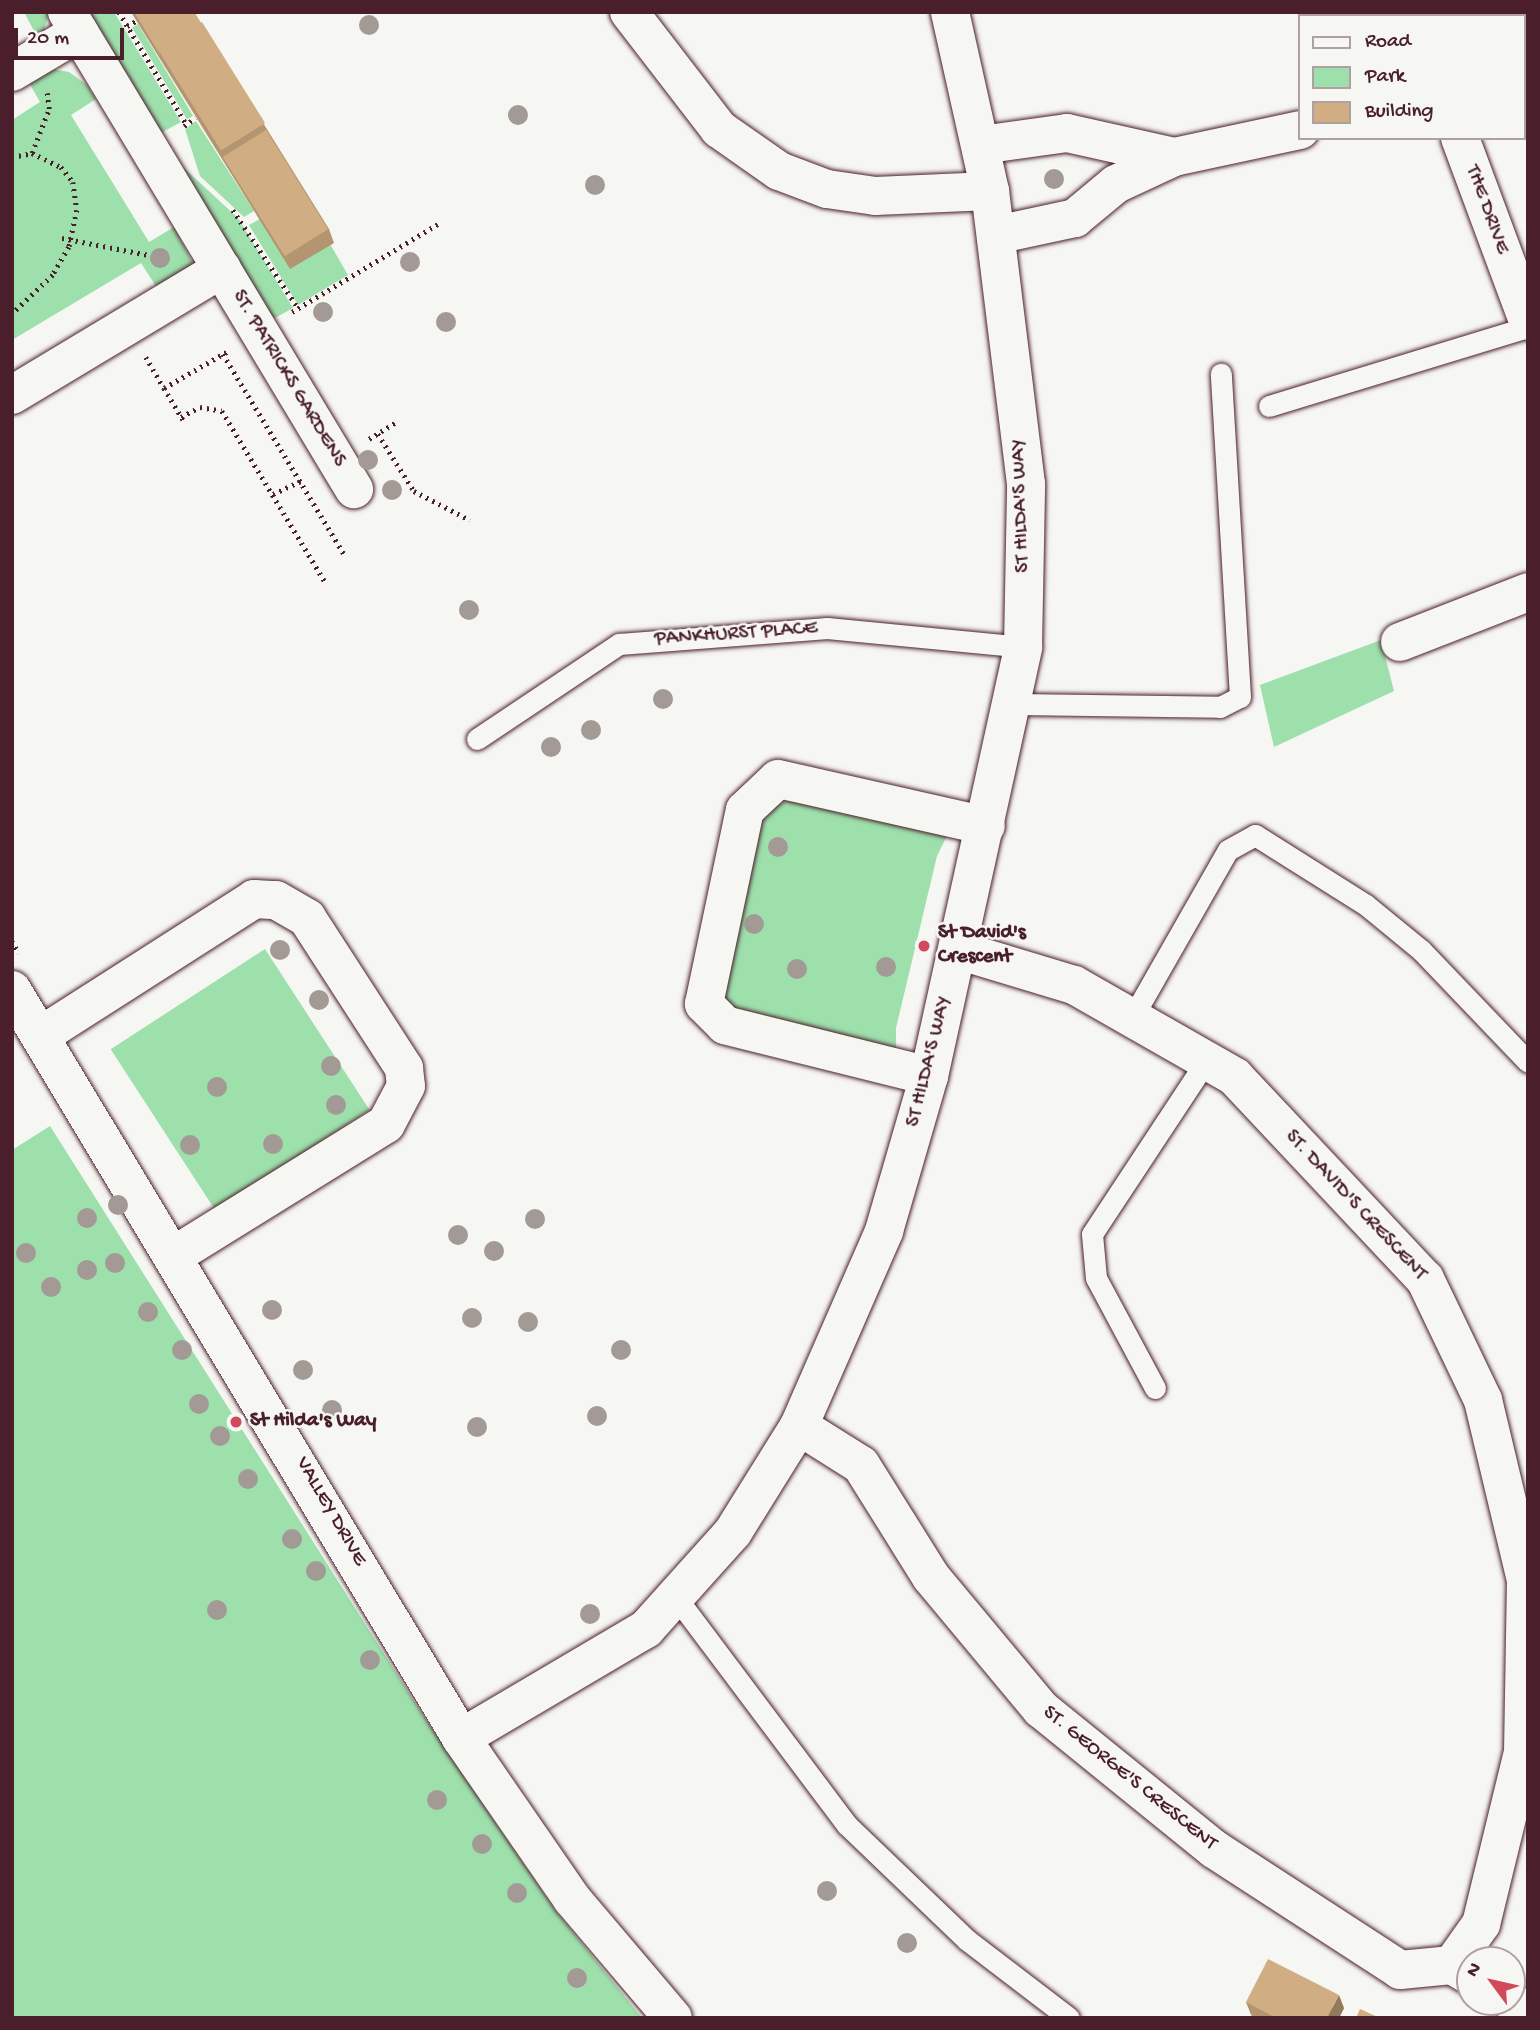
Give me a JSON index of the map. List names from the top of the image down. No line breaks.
{"streets":{"street":["THE DRIVE","ST. PATRICKS GARDENS","ST HILDA'S WAY","ST. DAVID'S CRESCENT","VALLEY DRIVE","ST. GEORGE'S CRESCENT"],"lane":["PANKHURST PLACE"]},"crossings":[["ST HILDA'S WAY","PANKHURST PLACE"],["ST HILDA'S WAY","ST. DAVID'S CRESCENT"],["ST HILDA'S WAY","VALLEY DRIVE"],["ST HILDA'S WAY","ST. GEORGE'S CRESCENT"]],"places":["St David's Crescent","St Hilda's Way"],"legend":["Road","Park","Building"],"scale_bar":"20 m","north":"top left"}
